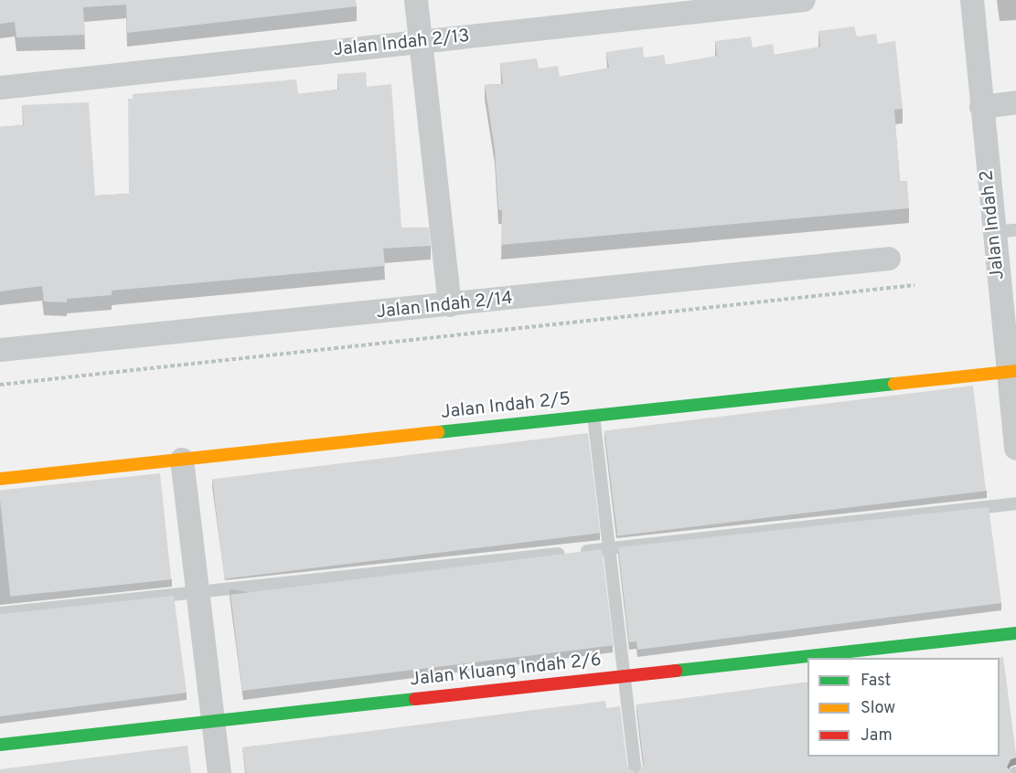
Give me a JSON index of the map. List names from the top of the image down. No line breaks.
{"streets":{"street":["Jalan Indah 2/13","Jalan Indah 2","Jalan Indah 2/14","Jalan Indah 2/5","Jalan Kluang Indah 2/6"]},"crossings":[["Jalan Indah 2","Jalan Indah 2/5"]],"legend":["Fast","Slow","Jam"]}
